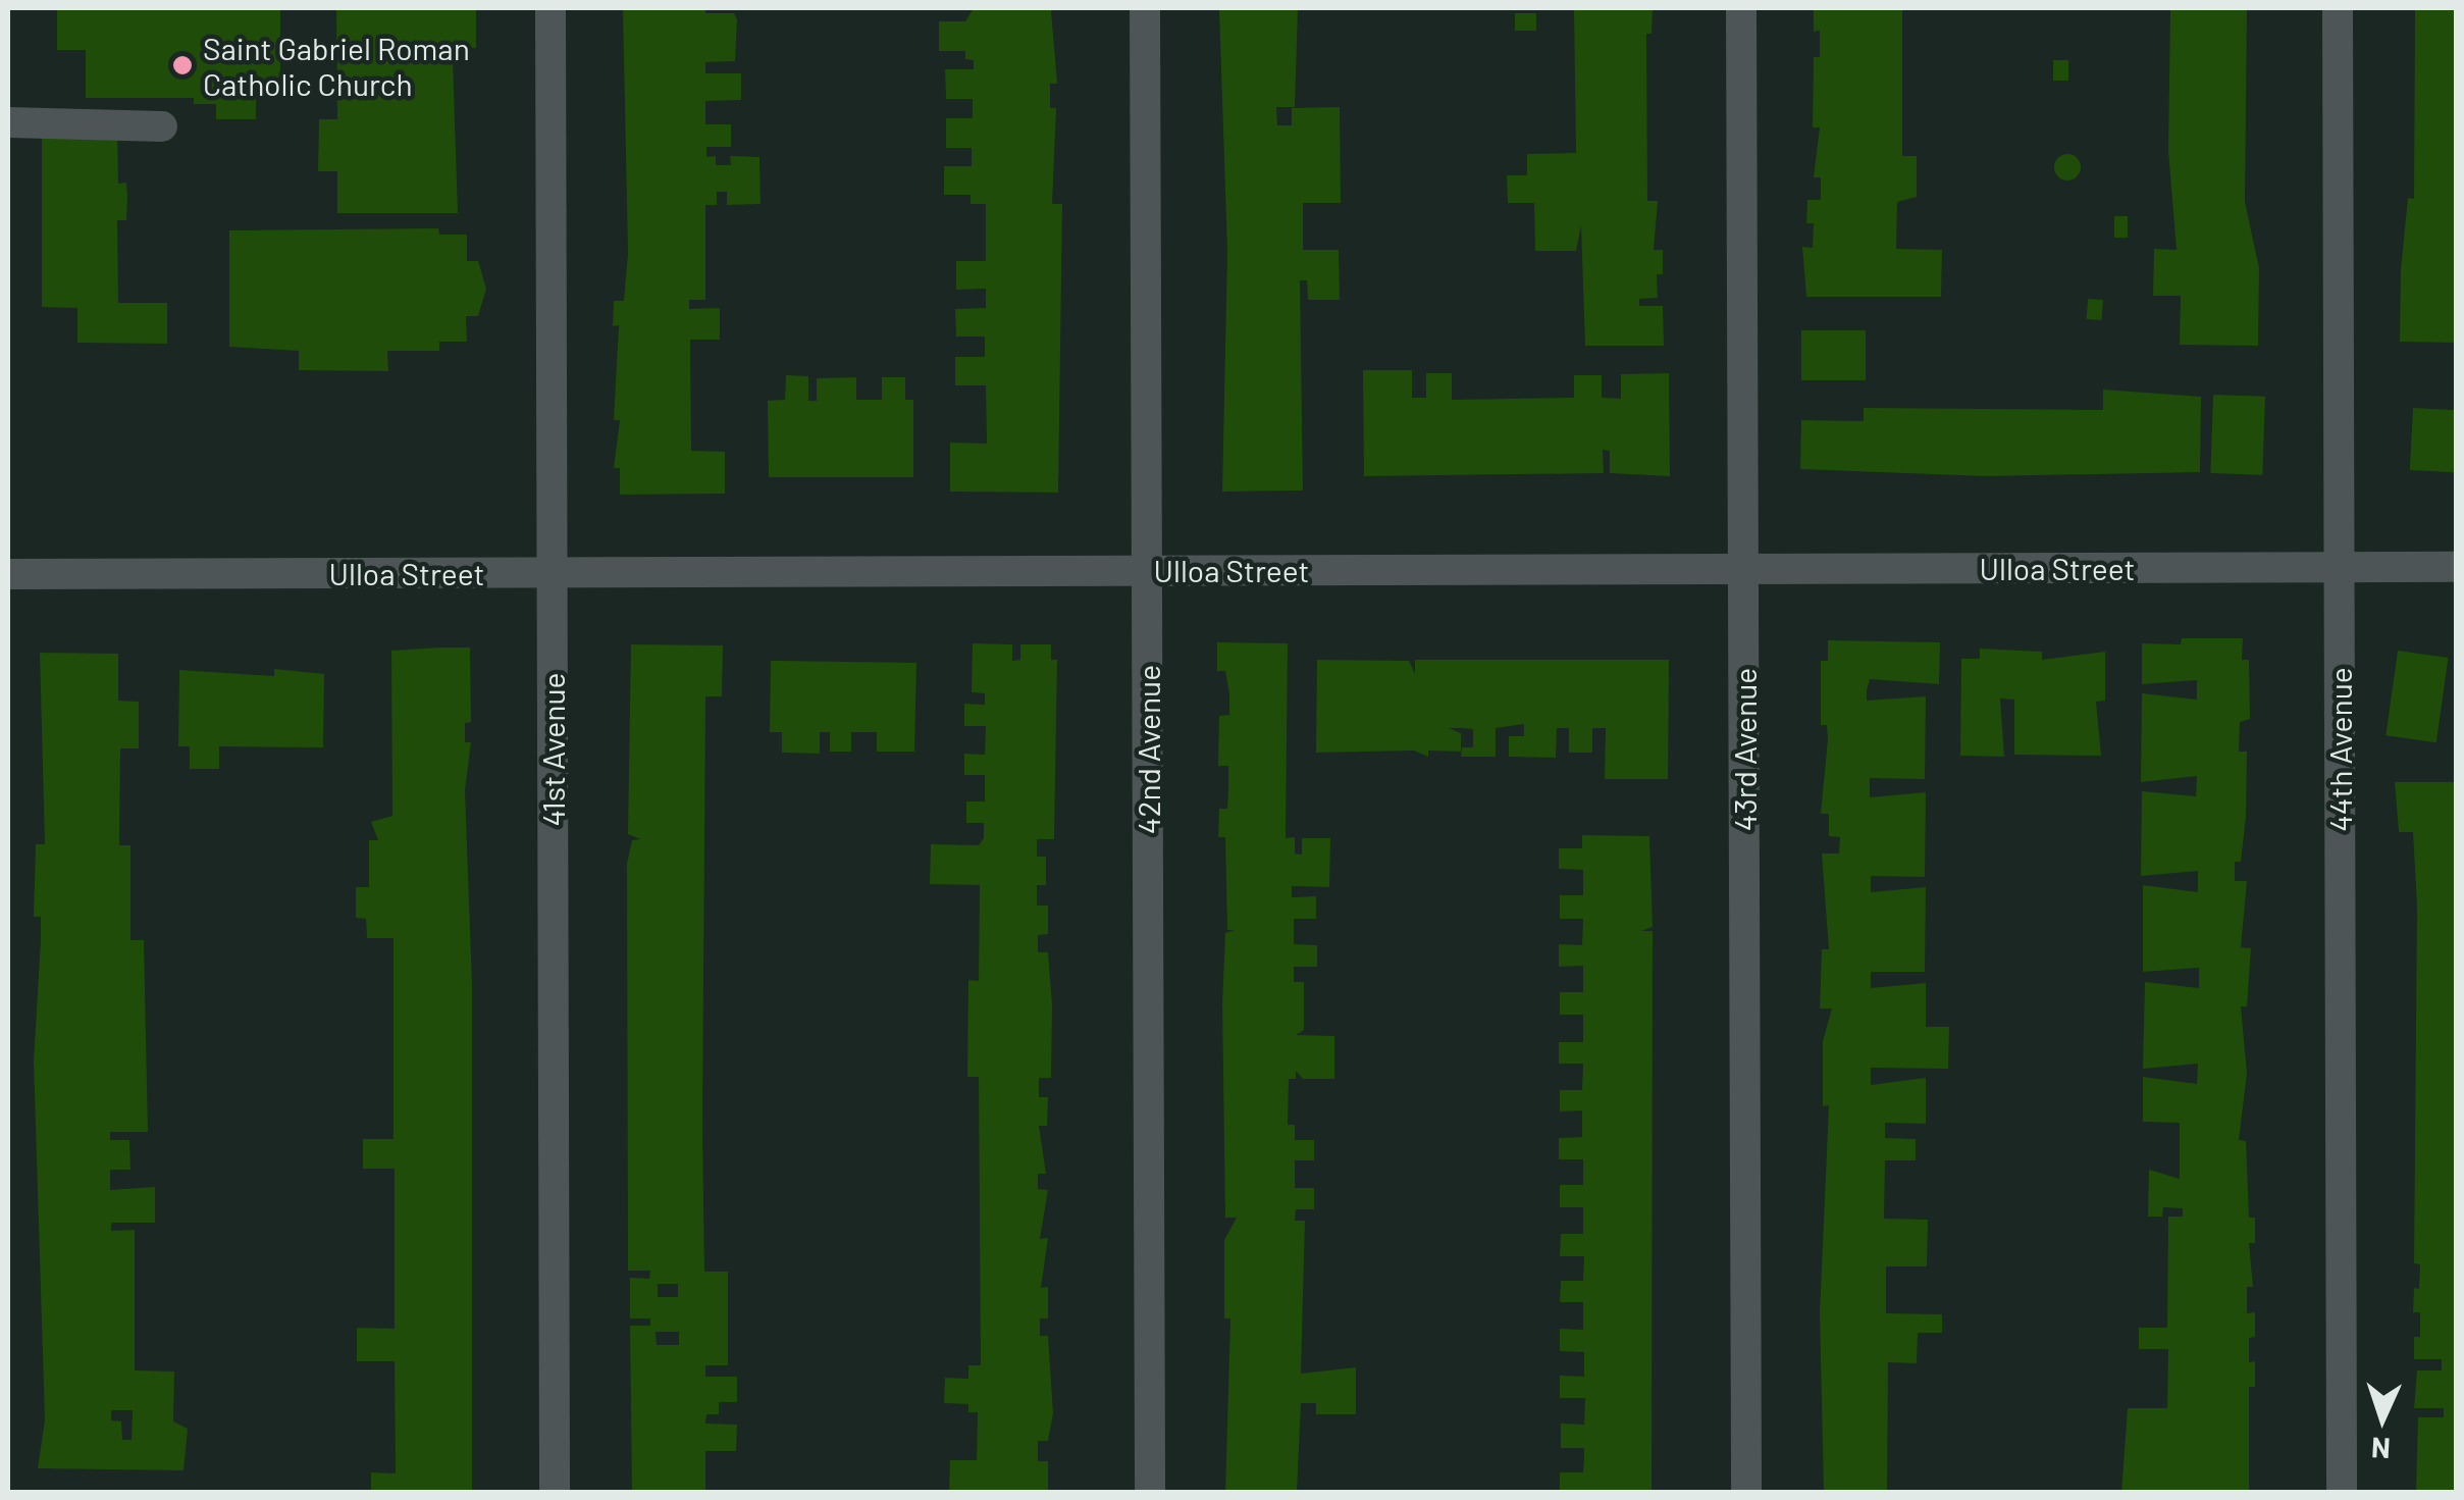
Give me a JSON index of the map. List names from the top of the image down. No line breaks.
{"streets":{"street":["Ulloa Street","41st Avenue","42nd Avenue","43rd Avenue","44th Avenue"]},"crossings":[["Ulloa Street","41st Avenue"],["Ulloa Street","42nd Avenue"],["Ulloa Street","43rd Avenue"],["Ulloa Street","44th Avenue"]],"places":["Saint Gabriel Roman Catholic Church"],"north":"bottom"}
